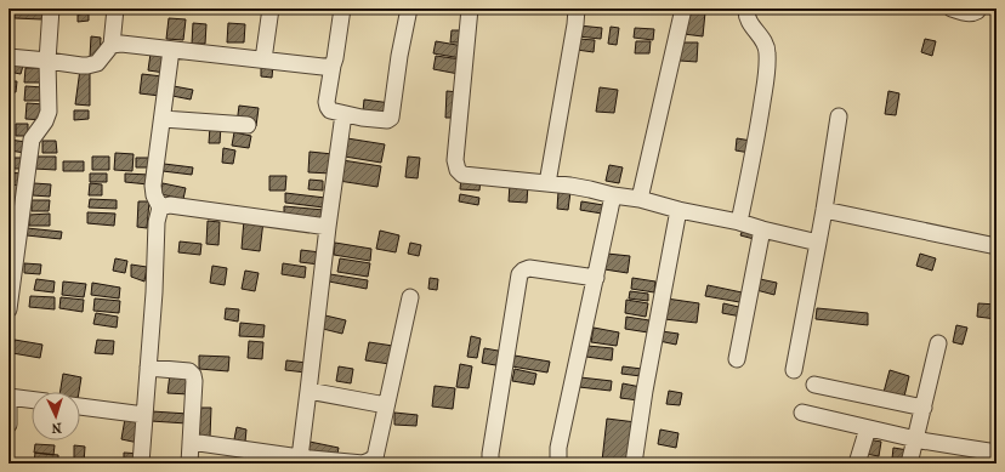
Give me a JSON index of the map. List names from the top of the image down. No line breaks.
{"north":"bottom"}
